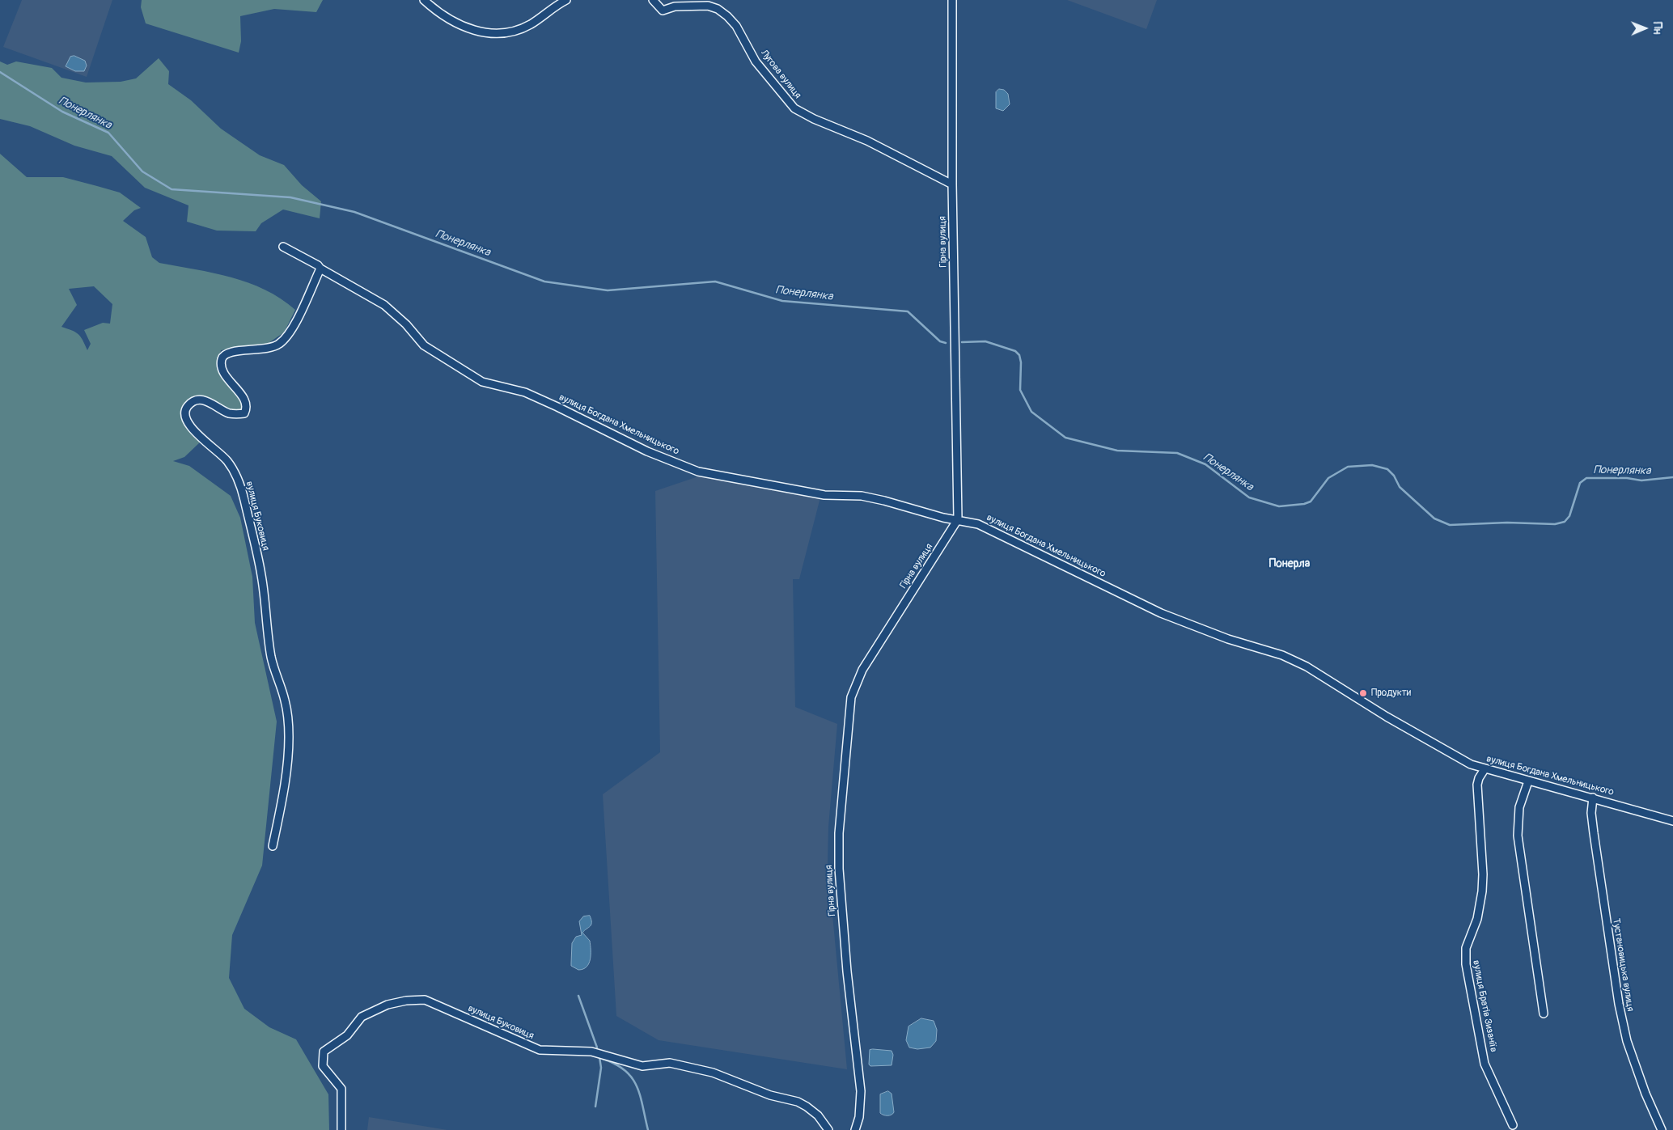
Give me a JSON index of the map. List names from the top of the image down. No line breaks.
{"streets":{"street":["Лугова вулиця","Гірна вулиця","вулиця Богдана Хмельницького","вулиця Буковиця","Тустановицька вулиця","вулиця Братів Зизаніїв"]},"crossings":[["Лугова вулиця","Гірна вулиця"],["Гірна вулиця","вулиця Богдана Хмельницького"],["вулиця Богдана Хмельницького","вулиця Буковиця"],["вулиця Богдана Хмельницького","Тустановицька вулиця"],["вулиця Богдана Хмельницького","вулиця Братів Зизаніїв"]],"districts":["Понерла"],"water":["Понерлянка"],"places":["Продукти"],"north":"right"}
